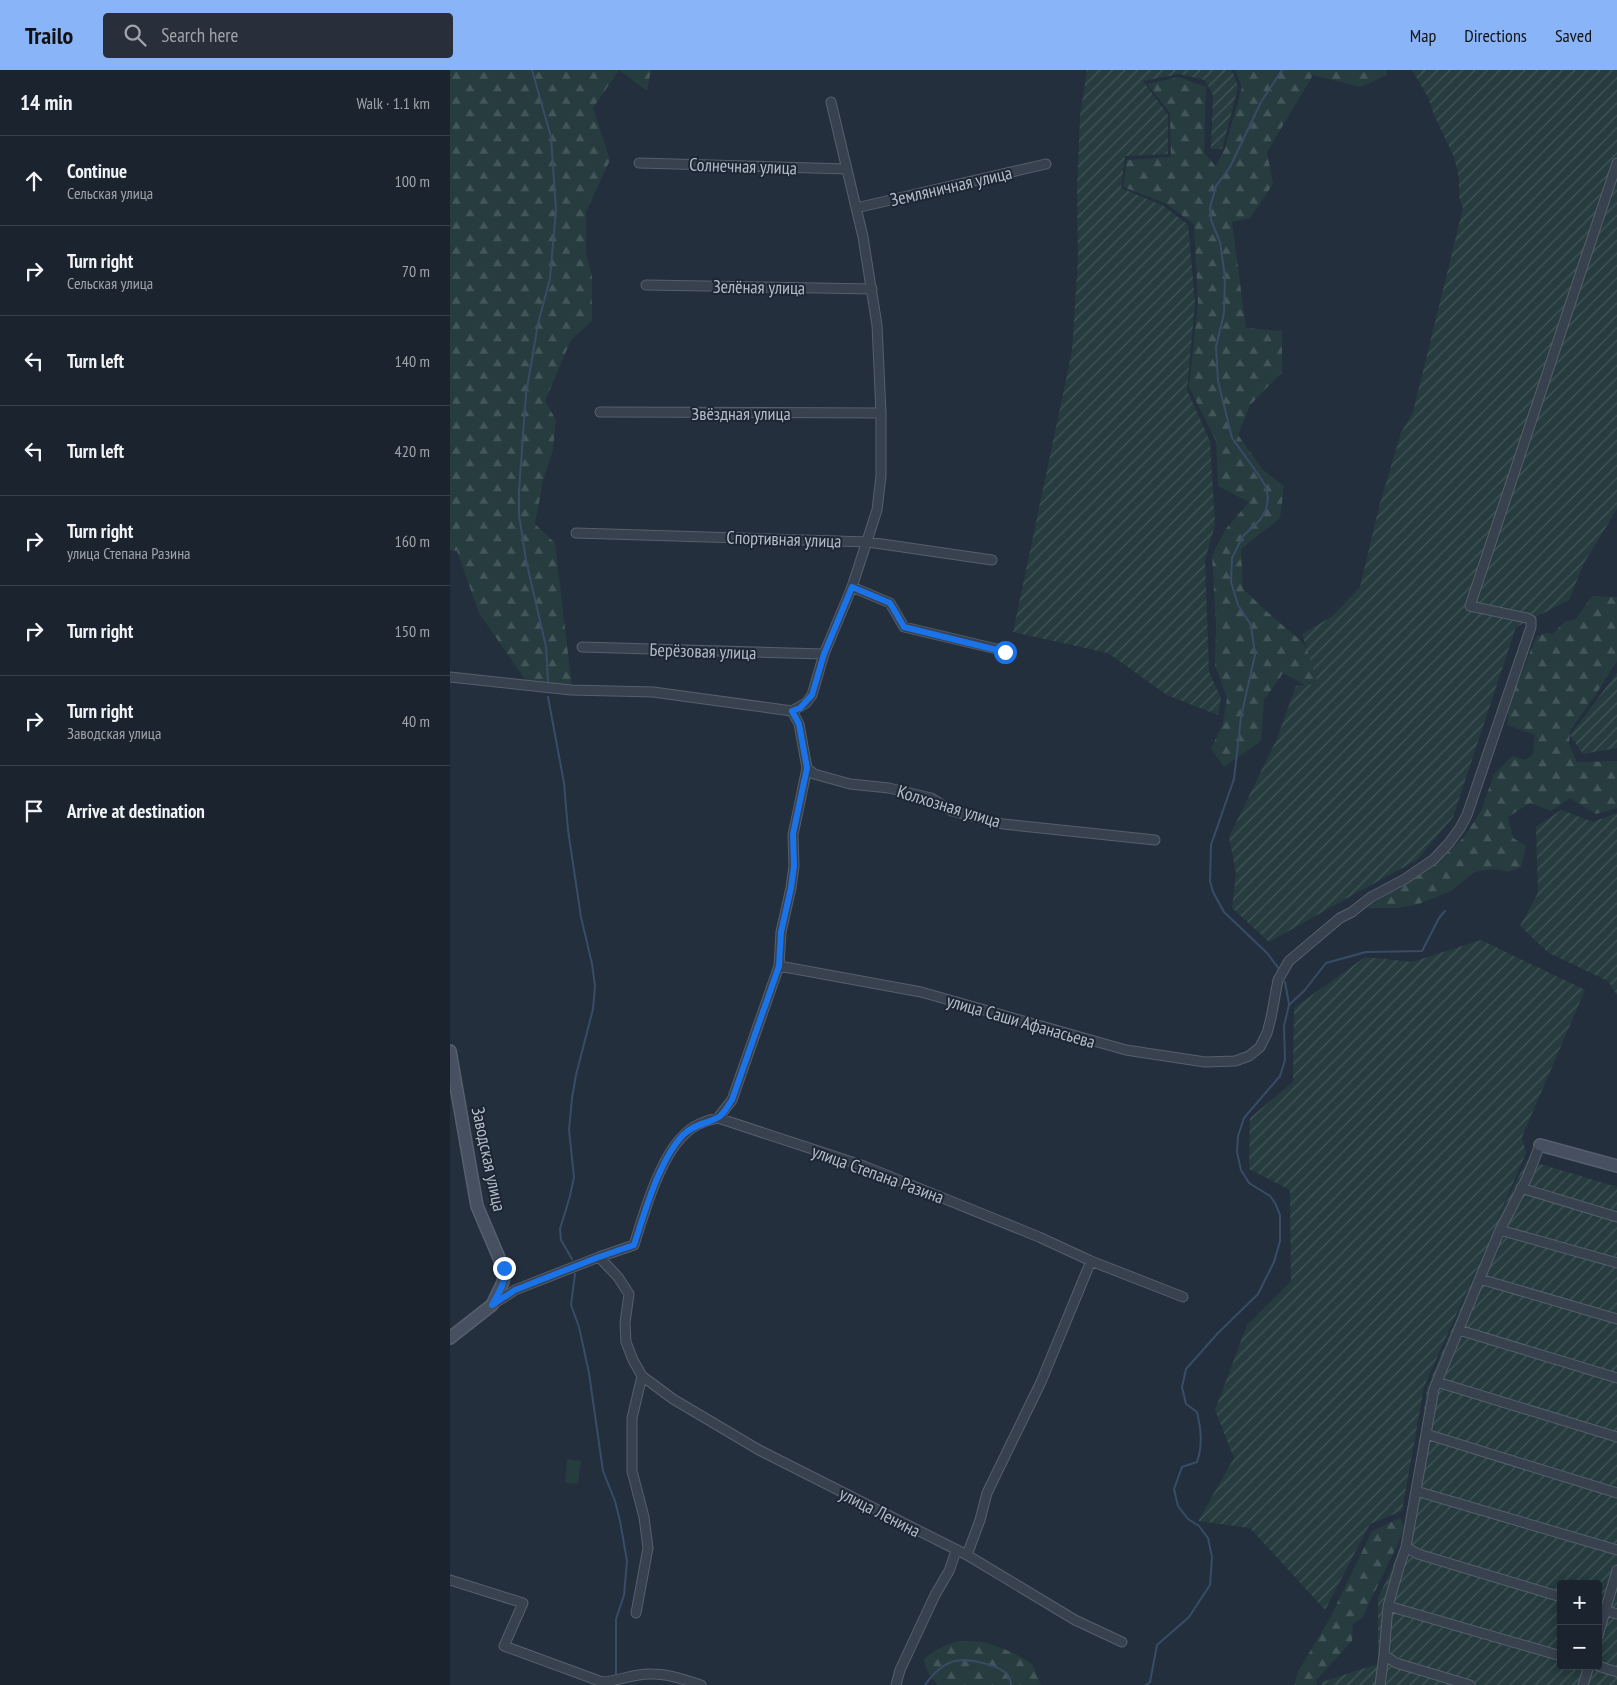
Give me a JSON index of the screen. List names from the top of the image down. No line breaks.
{"streets":{"street":["Солнечная улица","Земляничная улица","Зелёная улица","Звёздная улица","Спортивная улица","Берёзовая улица","Колхозная улица","улица Саши Афанасьева","Заводская улица","улица Степана Разина","улица Ленина"]},"page":{"header":"Trailo","search":"Search here","nav":["Map","Directions","Saved"],"heading":["14 min","Walk · 1.1 km"],"list":[["Continue","Сельская улица","100 m"],["Turn right","Сельская улица","70 m"],["Turn left","140 m"],["Turn left","420 m"],["Turn right","улица Степана Разина","160 m"],["Turn right","150 m"],["Turn right","Заводская улица","40 m"],"Arrive at destination"],"map_buttons":["+","−"]}}
